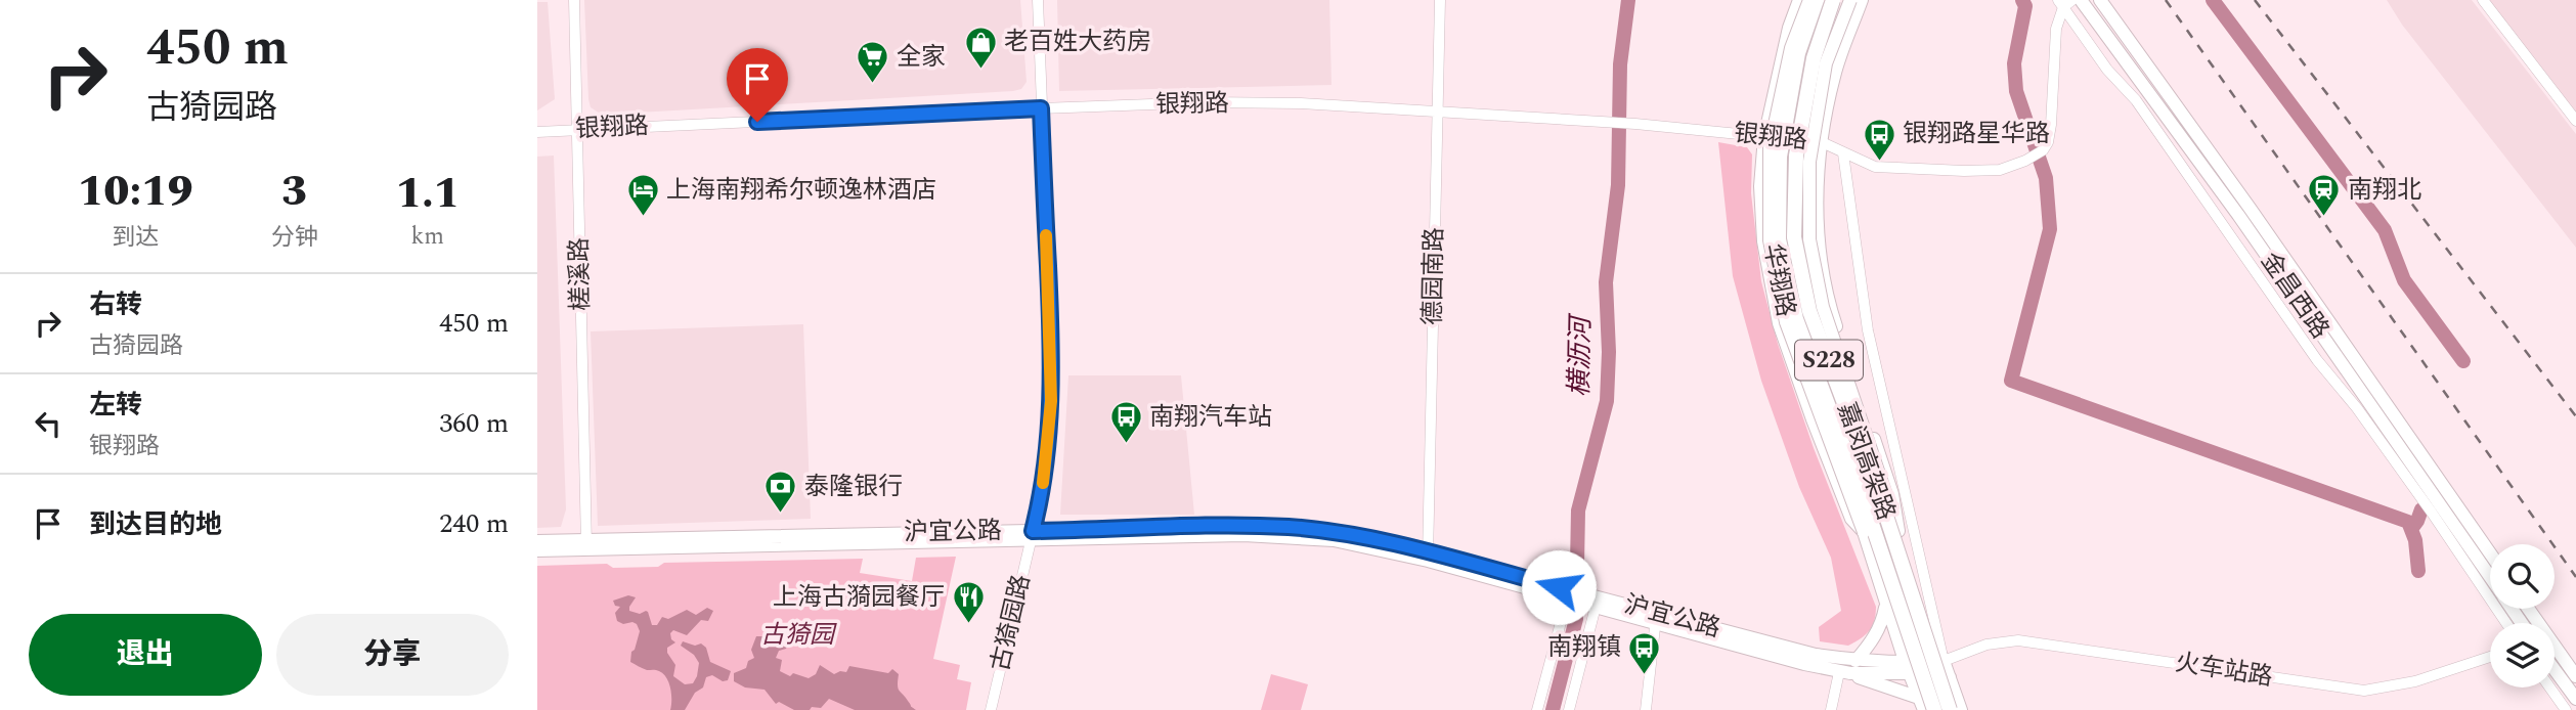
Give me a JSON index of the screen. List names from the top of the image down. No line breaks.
{"streets":{"highway":["S228","嘉闵高架路"],"main road":["华翔路","金昌西路","沪宜公路"],"street":["银翔路","槎溪路","德园南路","古猗园路","火车站路"]},"crossings":[["银翔路","槎溪路"],["银翔路","德园南路"],["银翔路","古猗园路"],["槎溪路","沪宜公路"],["德园南路","沪宜公路"],["华翔路","沪宜公路"],["沪宜公路","古猗园路"],["沪宜公路","火车站路"]],"water":["横沥河"],"parks":["古猗园"],"places":{"shop":["老百姓大药房"],"supermarket":["全家"],"bus stop":["银翔路星华路","南翔汽车站","南翔镇"],"hotel":["上海南翔希尔顿逸林酒店"],"station":["南翔北"],"bank":["泰隆银行"],"restaurant":["上海古漪园餐厅"]},"page":{"turn":["450 m","古猗园路"],"eta":["10:19","到达","3","分钟","1.1","km"],"list":[{"name":"右转","note":"古猗园路","value":"450 m"},{"name":"左转","note":"银翔路","value":"360 m"},{"name":"到达目的地","value":"240 m"}],"buttons":["退出","分享"]}}
